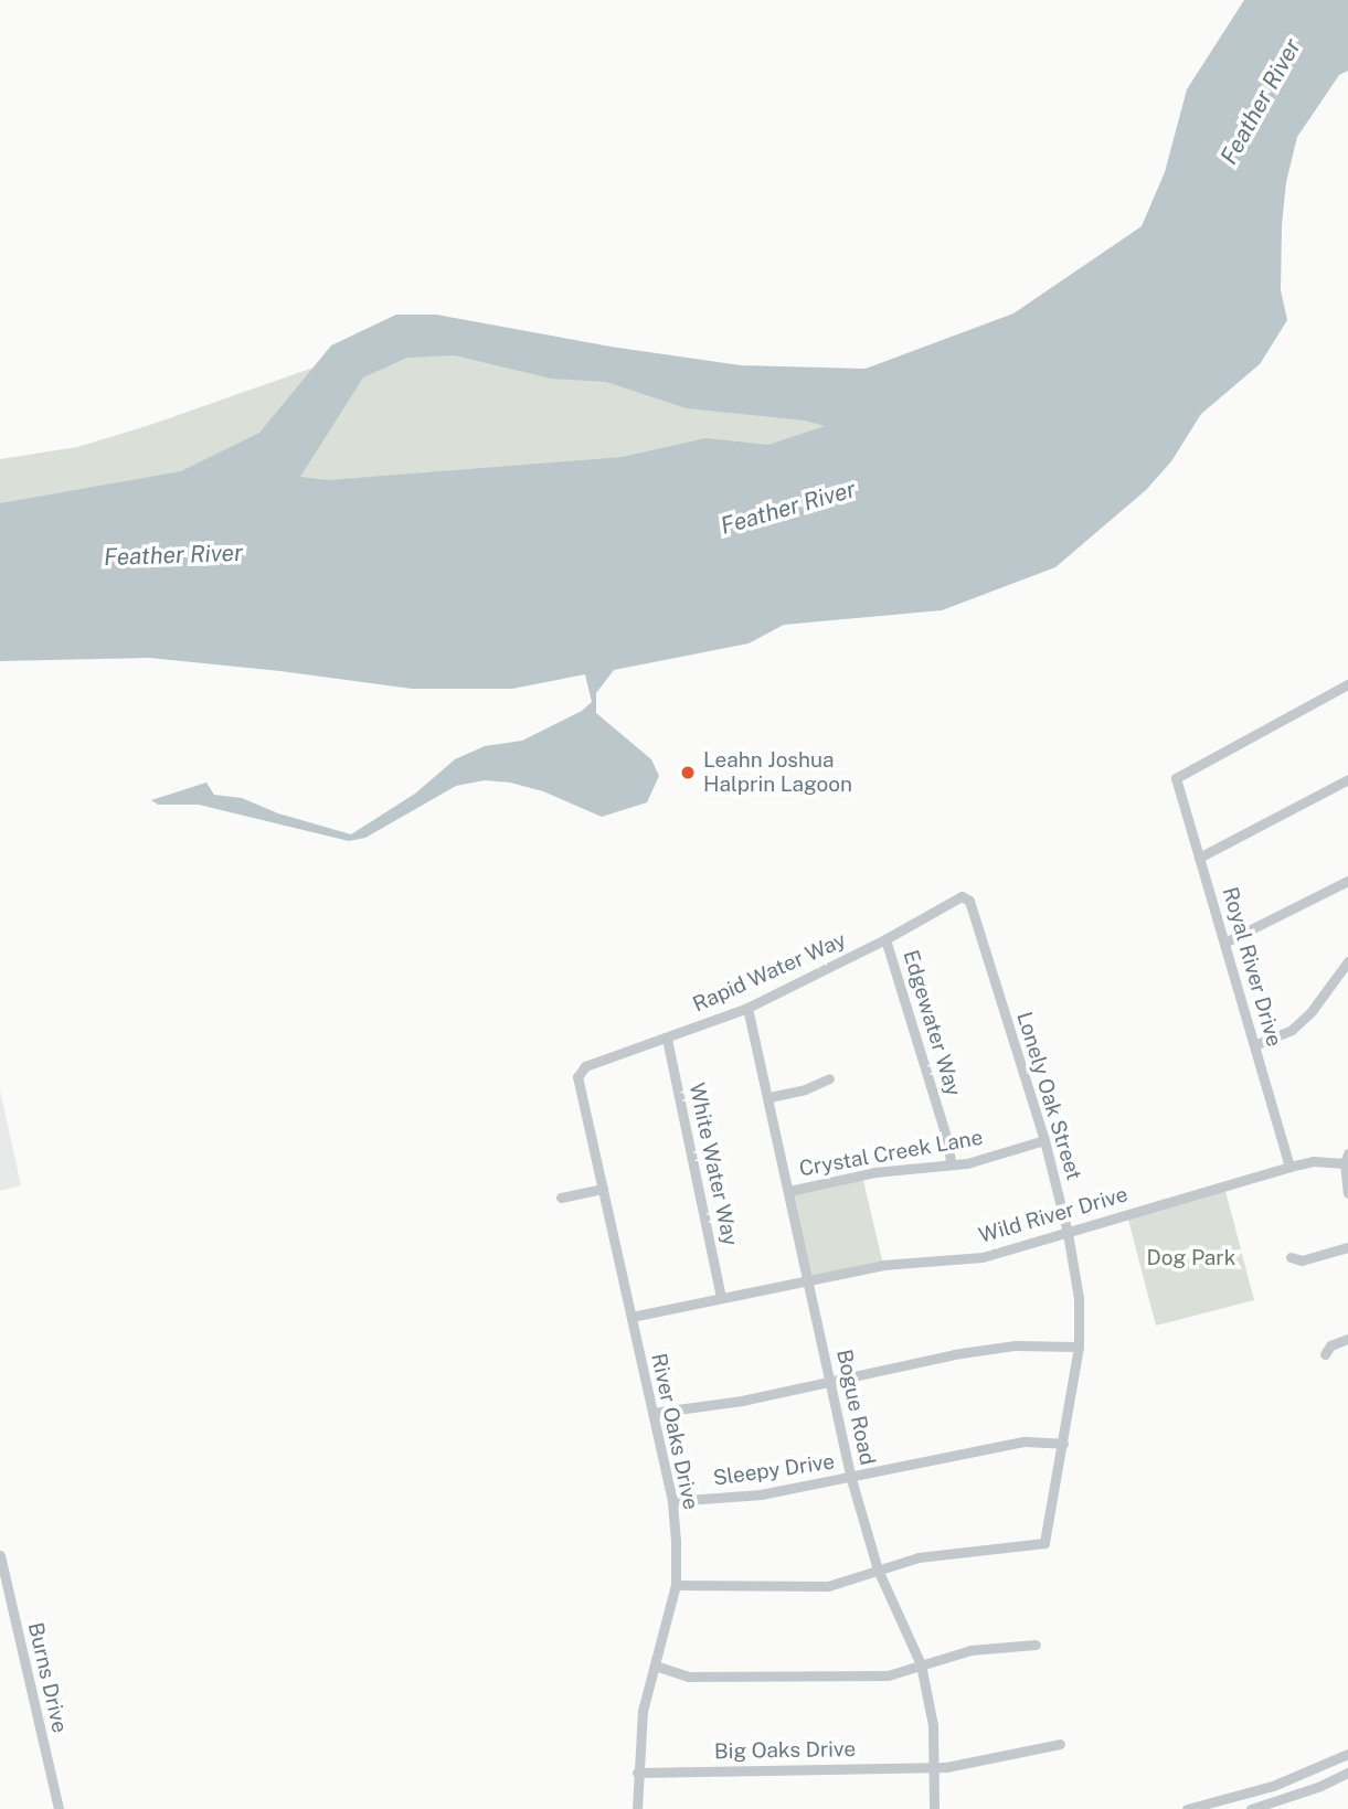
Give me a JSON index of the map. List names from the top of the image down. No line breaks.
{"streets":{"street":["Royal River Drive","Rapid Water Way","Edgewater Way","Lonely Oak Street","Crystal Creek Lane","White Water Way","Wild River Drive","Bogue Road","River Oaks Drive","Sleepy Drive","Burns Drive","Big Oaks Drive"]},"crossings":[["Royal River Drive","Wild River Drive"],["Rapid Water Way","Edgewater Way"],["Rapid Water Way","Lonely Oak Street"],["Rapid Water Way","White Water Way"],["Rapid Water Way","Bogue Road"],["Rapid Water Way","River Oaks Drive"],["Edgewater Way","Crystal Creek Lane"],["Lonely Oak Street","Crystal Creek Lane"],["Lonely Oak Street","Wild River Drive"],["Lonely Oak Street","Bogue Road"],["Lonely Oak Street","Sleepy Drive"],["Crystal Creek Lane","Bogue Road"],["White Water Way","Wild River Drive"],["Wild River Drive","Bogue Road"],["Wild River Drive","River Oaks Drive"],["Bogue Road","Sleepy Drive"],["Bogue Road","Big Oaks Drive"],["River Oaks Drive","Sleepy Drive"],["River Oaks Drive","Big Oaks Drive"]],"water":["Feather River"],"parks":["Dog Park"],"places":["Leahn Joshua Halprin Lagoon"]}
